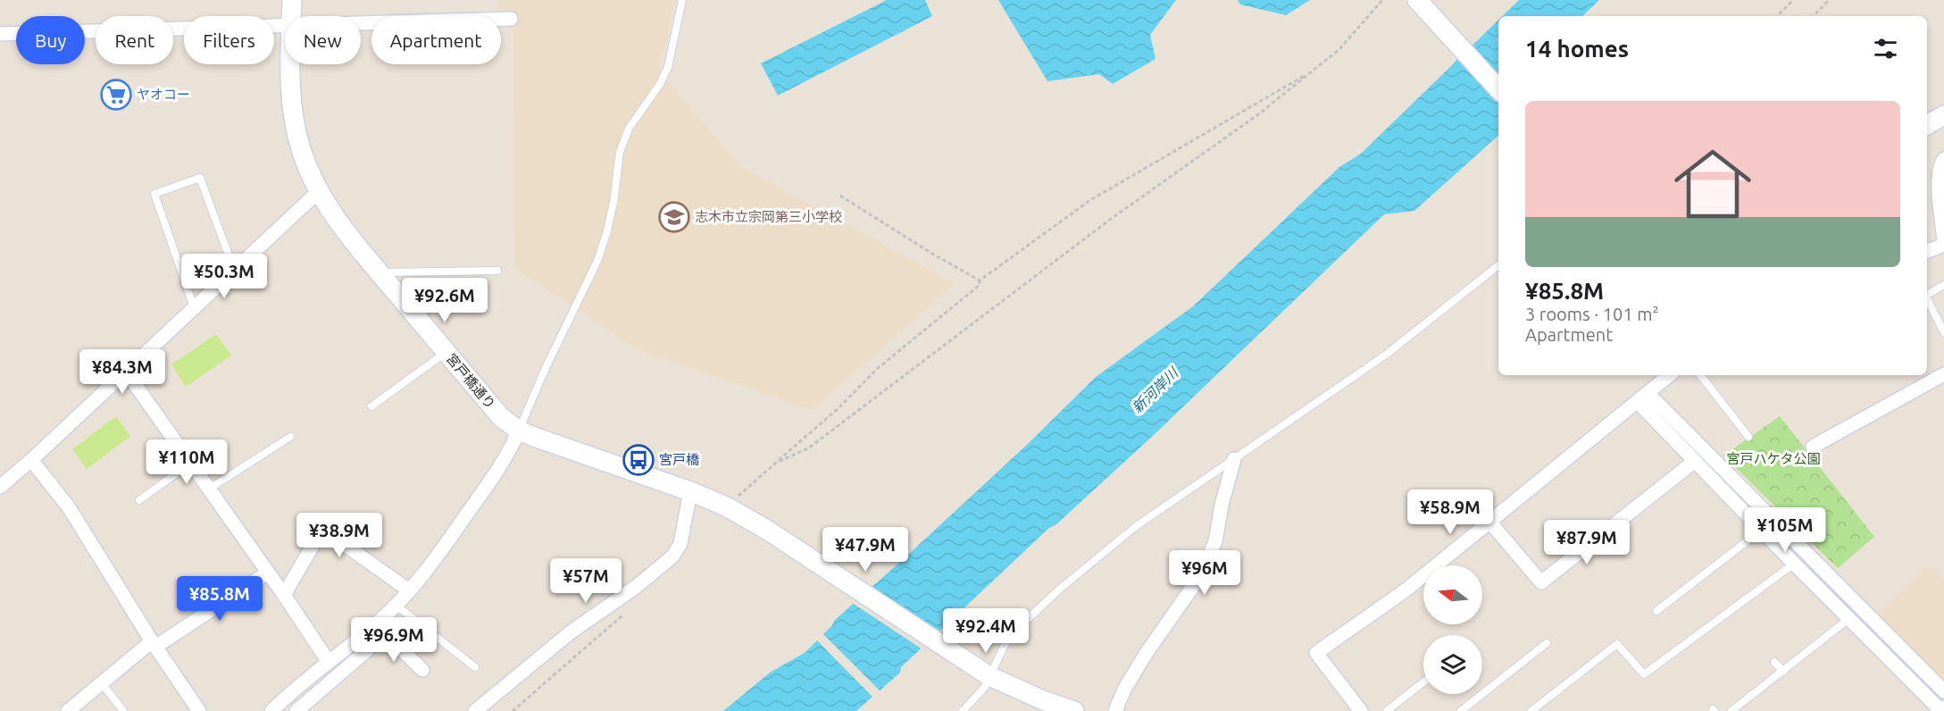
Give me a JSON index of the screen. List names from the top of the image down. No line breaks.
{"streets":{"street":["宮戸橋通り"]},"water":["新河岸川"],"parks":["宮戸ハケタ公園"],"places":{"supermarket":["ヤオコー"],"school or university":["志木市立宗岡第三小学校"],"bus stop":["宮戸橋"]},"north":"left","page":{"chip":["Buy","Rent","Filters","New","Apartment"],"heading":"14 homes","list":[{"name":"¥85.8M","note":"3 rooms · 101 m² · Apartment"}],"price":["¥50.3M","¥92.6M","¥84.3M","¥110M","¥58.9M","¥105M","¥38.9M","¥87.9M","¥47.9M","¥96M","¥57M","¥85.8M","¥92.4M","¥96.9M"]}}
